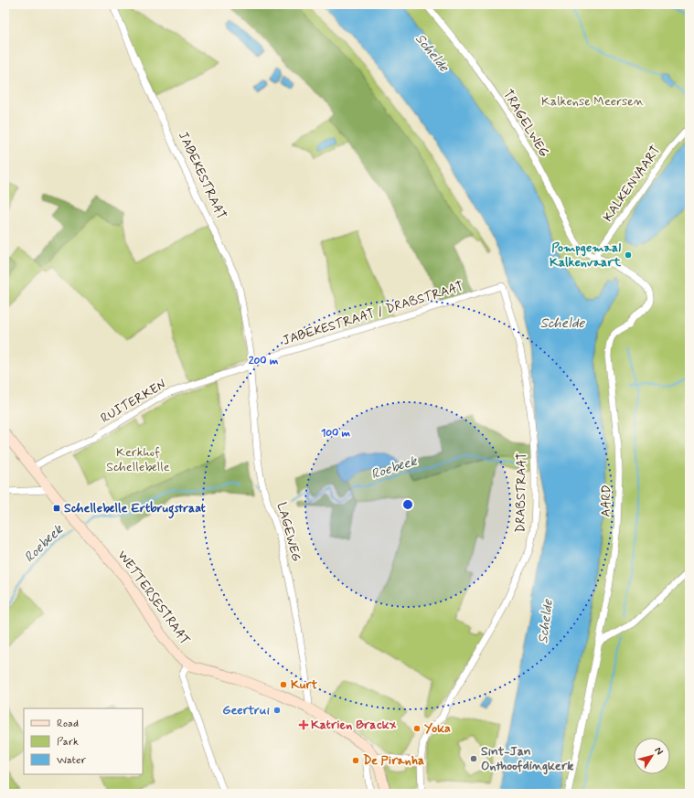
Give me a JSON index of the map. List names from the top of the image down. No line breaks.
{"streets":{"main road":["WETTERSESTRAAT"],"street":["TRAGELWEG","JABEKESTRAAT","KALKENVAART","JABEKESTRAAT / DRABSTRAAT","RUITERKEN","DRABSTRAAT","AARD","LAGEWEG"]},"crossings":[["TRAGELWEG","KALKENVAART"],["TRAGELWEG","AARD"],["JABEKESTRAAT","JABEKESTRAAT / DRABSTRAAT"],["JABEKESTRAAT","RUITERKEN"],["JABEKESTRAAT","LAGEWEG"],["KALKENVAART","AARD"],["JABEKESTRAAT / DRABSTRAAT","RUITERKEN"],["JABEKESTRAAT / DRABSTRAAT","DRABSTRAAT"],["JABEKESTRAAT / DRABSTRAAT","LAGEWEG"],["RUITERKEN","LAGEWEG"],["RUITERKEN","WETTERSESTRAAT"],["LAGEWEG","WETTERSESTRAAT"]],"water":["Schelde","Roebeek"],"parks":["Kalkense Meersen","Kerkhof Schellebelle"],"places":{"other":["Pompgemaal Kalkenvaart","Kurt","Geertrui","Yoka","Sint-Jan Onthoofdingkerk","De Piranha"],"transit":["Schellebelle Ertbrugstraat"],"health":["Katrien Brackx"]},"legend":["Road","Park","Water"],"north":"top right","rings":["200 m","100 m"]}
